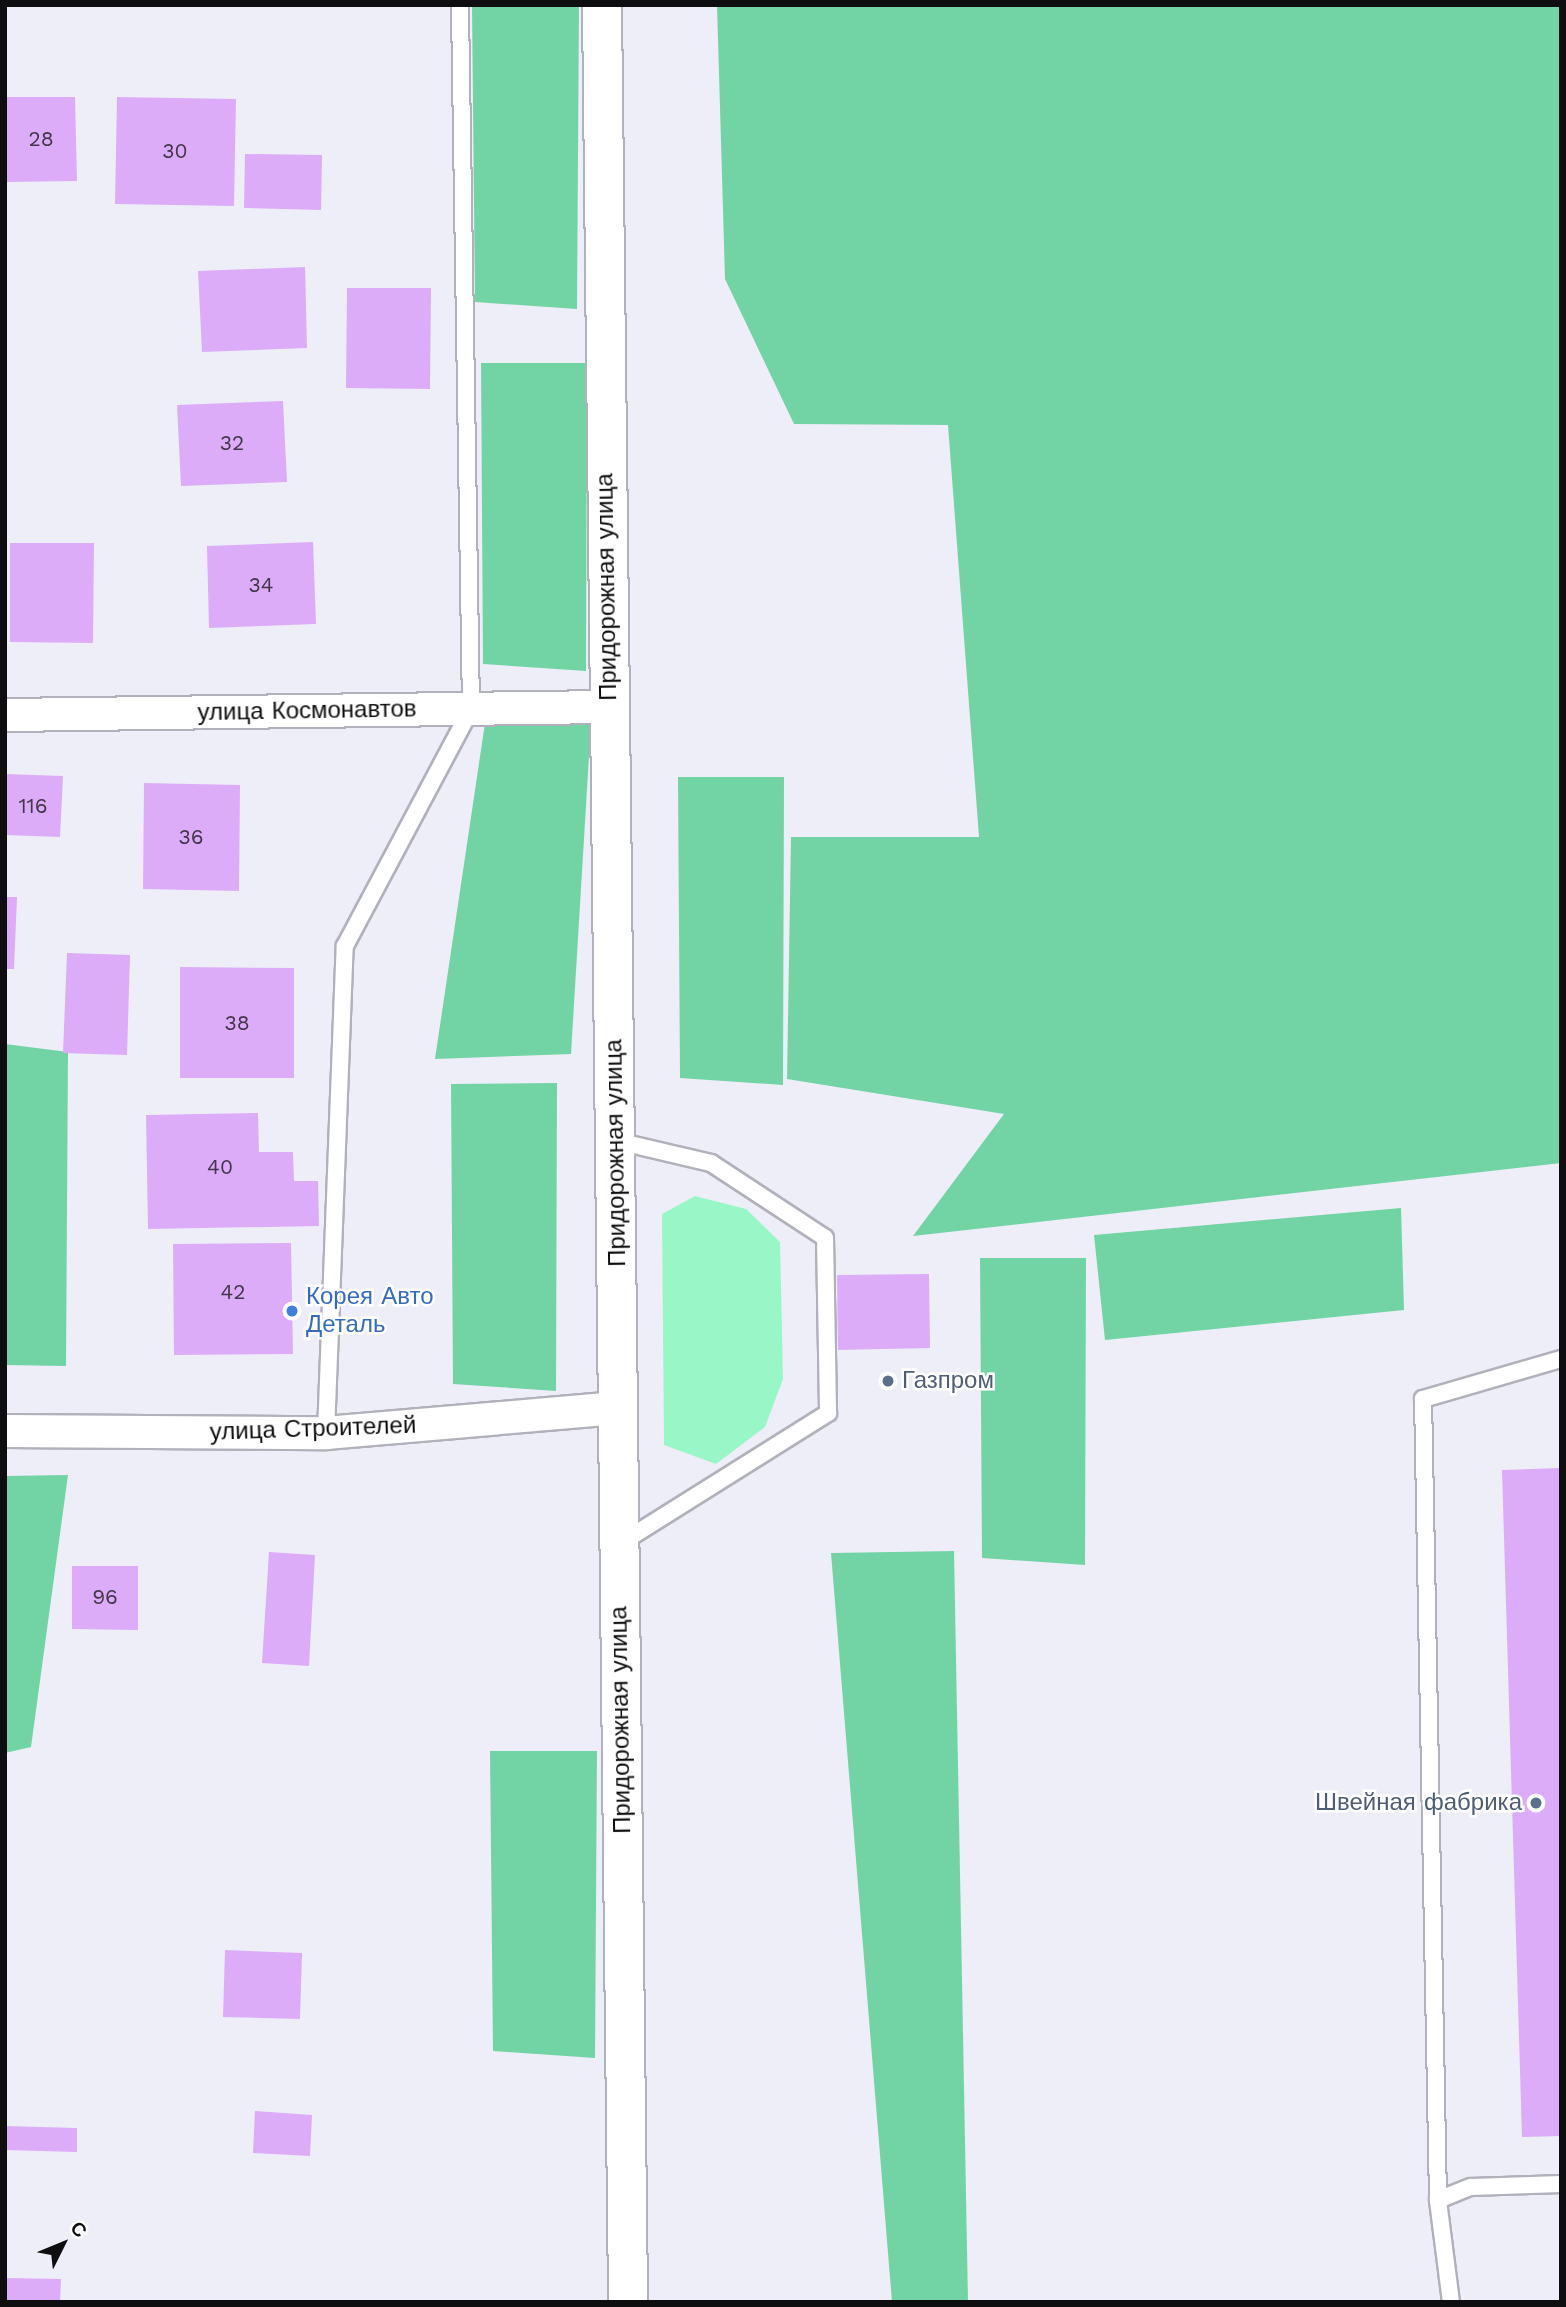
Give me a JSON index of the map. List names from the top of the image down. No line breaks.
{"streets":{"main road":["Придорожная улица"],"street":["улица Космонавтов","улица Строителей"]},"crossings":[["Придорожная улица","улица Космонавтов"],["Придорожная улица","улица Строителей"]],"places":["Корея Авто Деталь","Газпром","Швейная фабрика"],"house_numbers":["28","30","32","34","116","36","38","40","42","96"],"north":"top right"}
